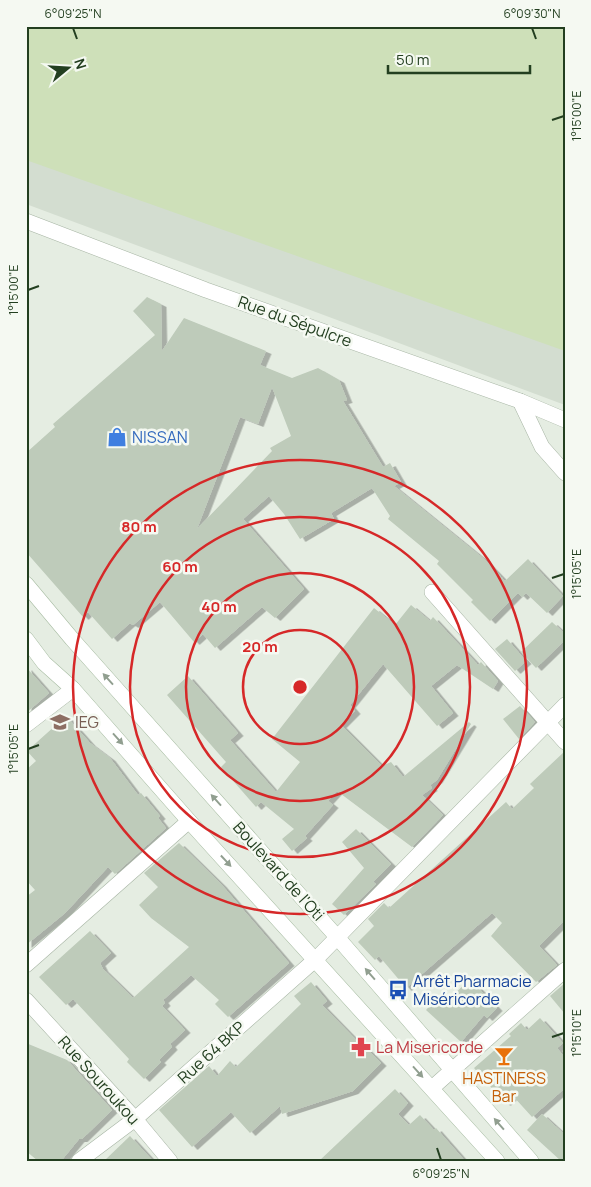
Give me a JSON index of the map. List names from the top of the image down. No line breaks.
{"streets":{"street":["Rue du Sépulcre","Boulevard de l'Oti","Rue 64 BKP","Rue Souroukou"]},"crossings":[["Boulevard de l'Oti","Rue 64 BKP"],["Rue 64 BKP","Rue Souroukou"]],"places":{"shop":["NISSAN"],"school or university":["IEG"],"bus stop":["Arrêt Pharmacie Miséricorde"],"pharmacy":["La Misericorde"],"bar":["HASTINESS Bar"]},"scale_bar":"50 m","north":"right","coordinates":["6°09'25\"N","6°09'30\"N","1°15'00\"E","1°15'05\"E","1°15'10\"E"],"rings":["80 m","60 m","40 m","20 m"]}
